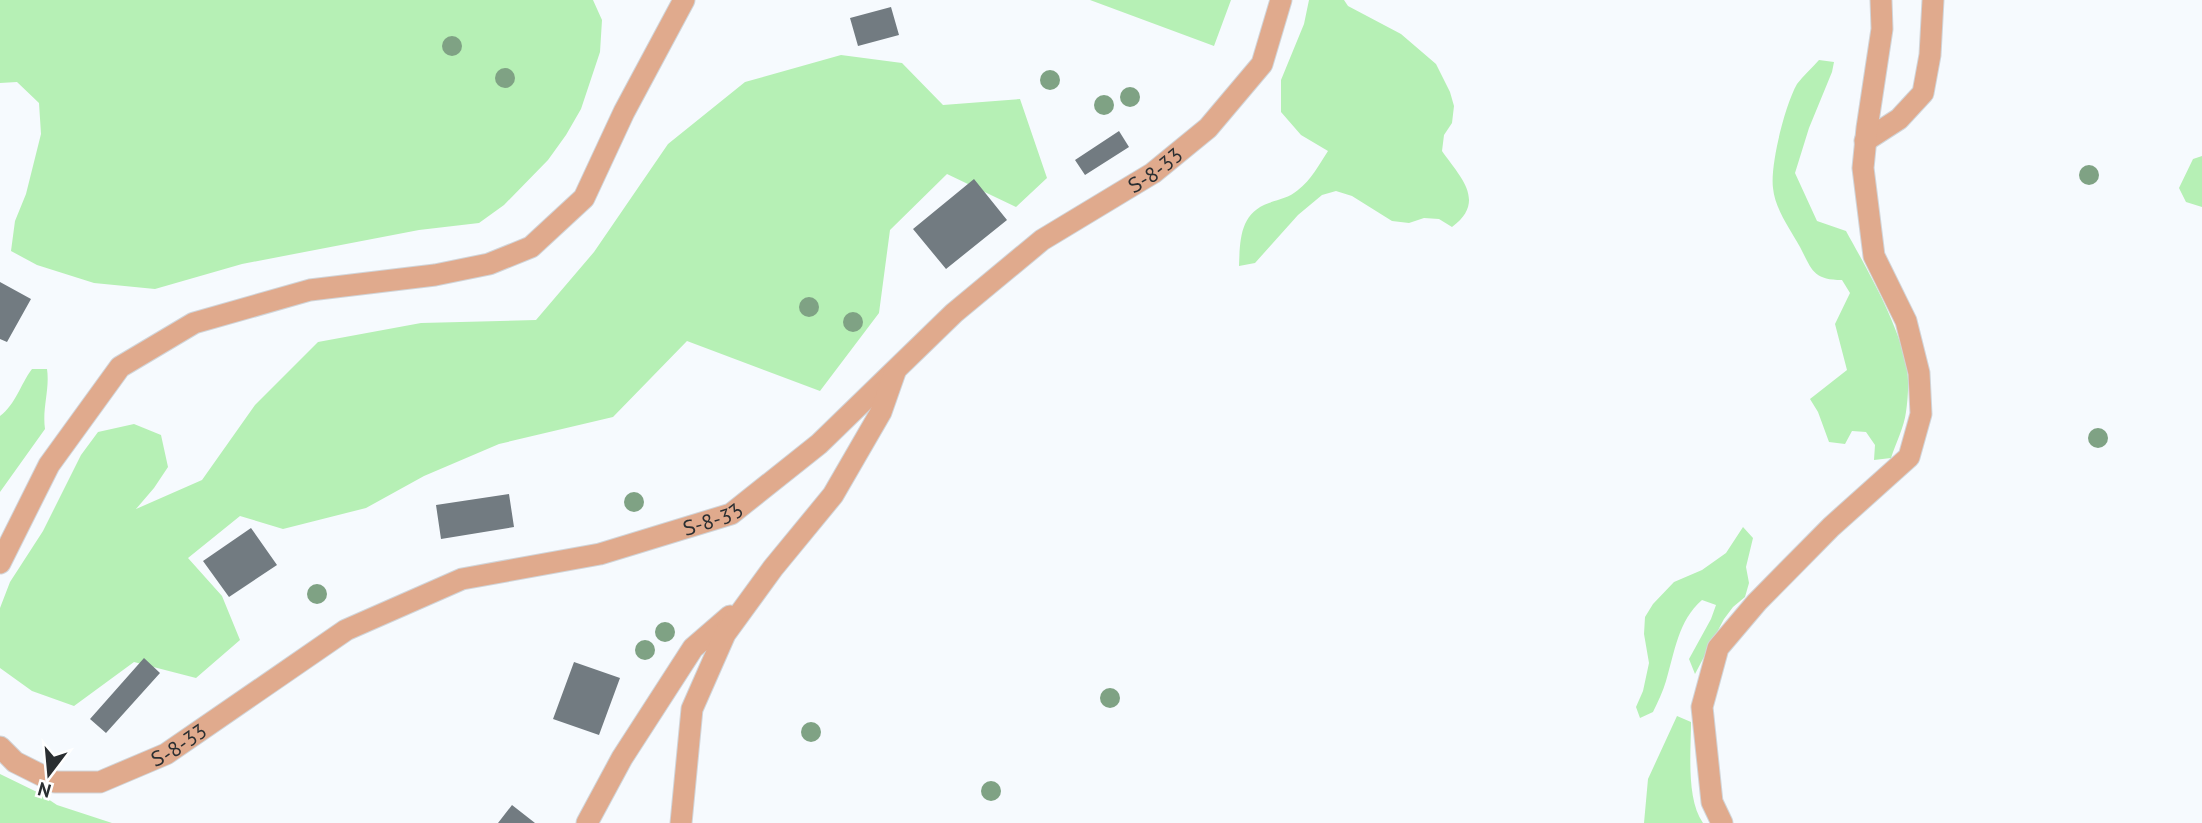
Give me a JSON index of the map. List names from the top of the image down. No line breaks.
{"streets":{"street":["Տ-8-33"]},"north":"bottom"}
